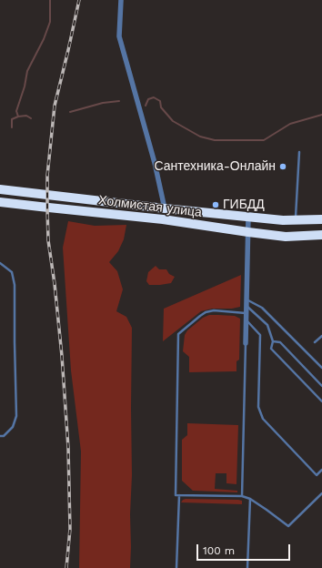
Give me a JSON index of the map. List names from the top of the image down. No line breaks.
{"streets":{"highway":["Холмистая улица"]},"places":["Сантехника-Онлайн","ГИБДД"],"scale_bar":"100 m"}
